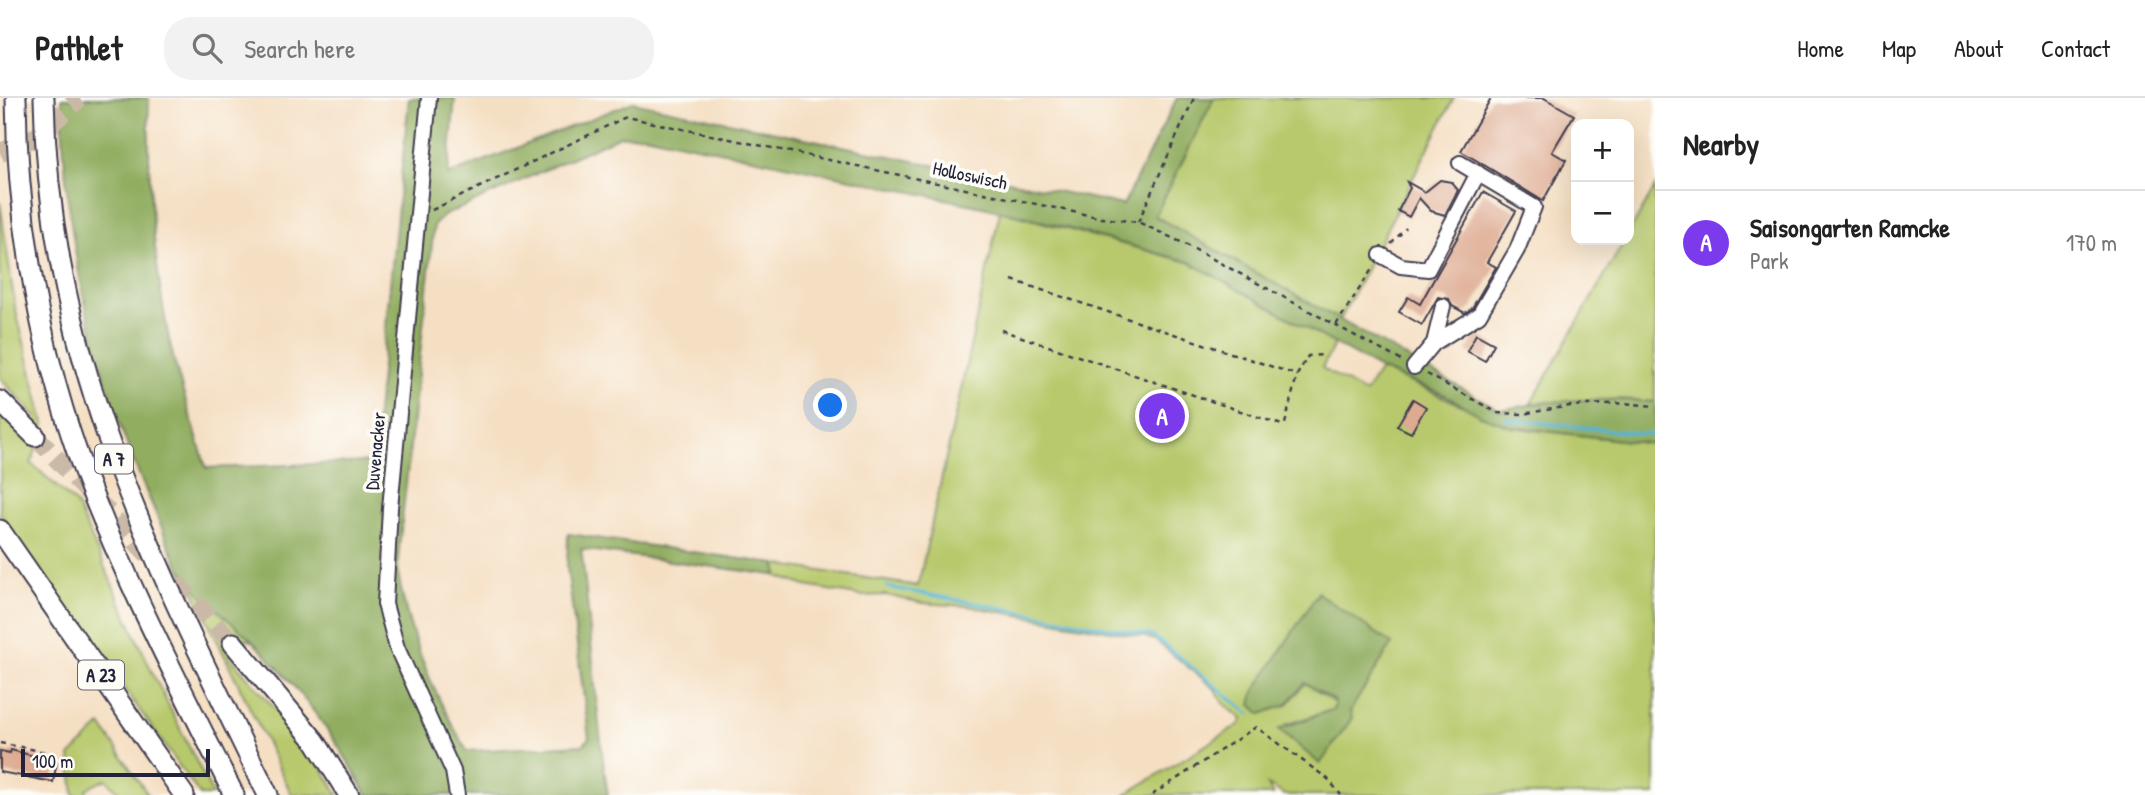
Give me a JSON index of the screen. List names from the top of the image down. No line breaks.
{"streets":{"highway":["A 7","A 23"],"street":["Duvenacker"],"path":["Holloswisch"]},"crossings":[["Holloswisch","Duvenacker"]],"scale_bar":"100 m","page":{"header":"Pathlet","search":"Search here","nav":["Home","Map","About","Contact"],"heading":"Nearby","map_buttons":["+","−"],"list":[{"mark":"A","name":"Saisongarten Ramcke","note":"Park","value":"170 m"}],"pins":"A","scale":"100 m"}}
